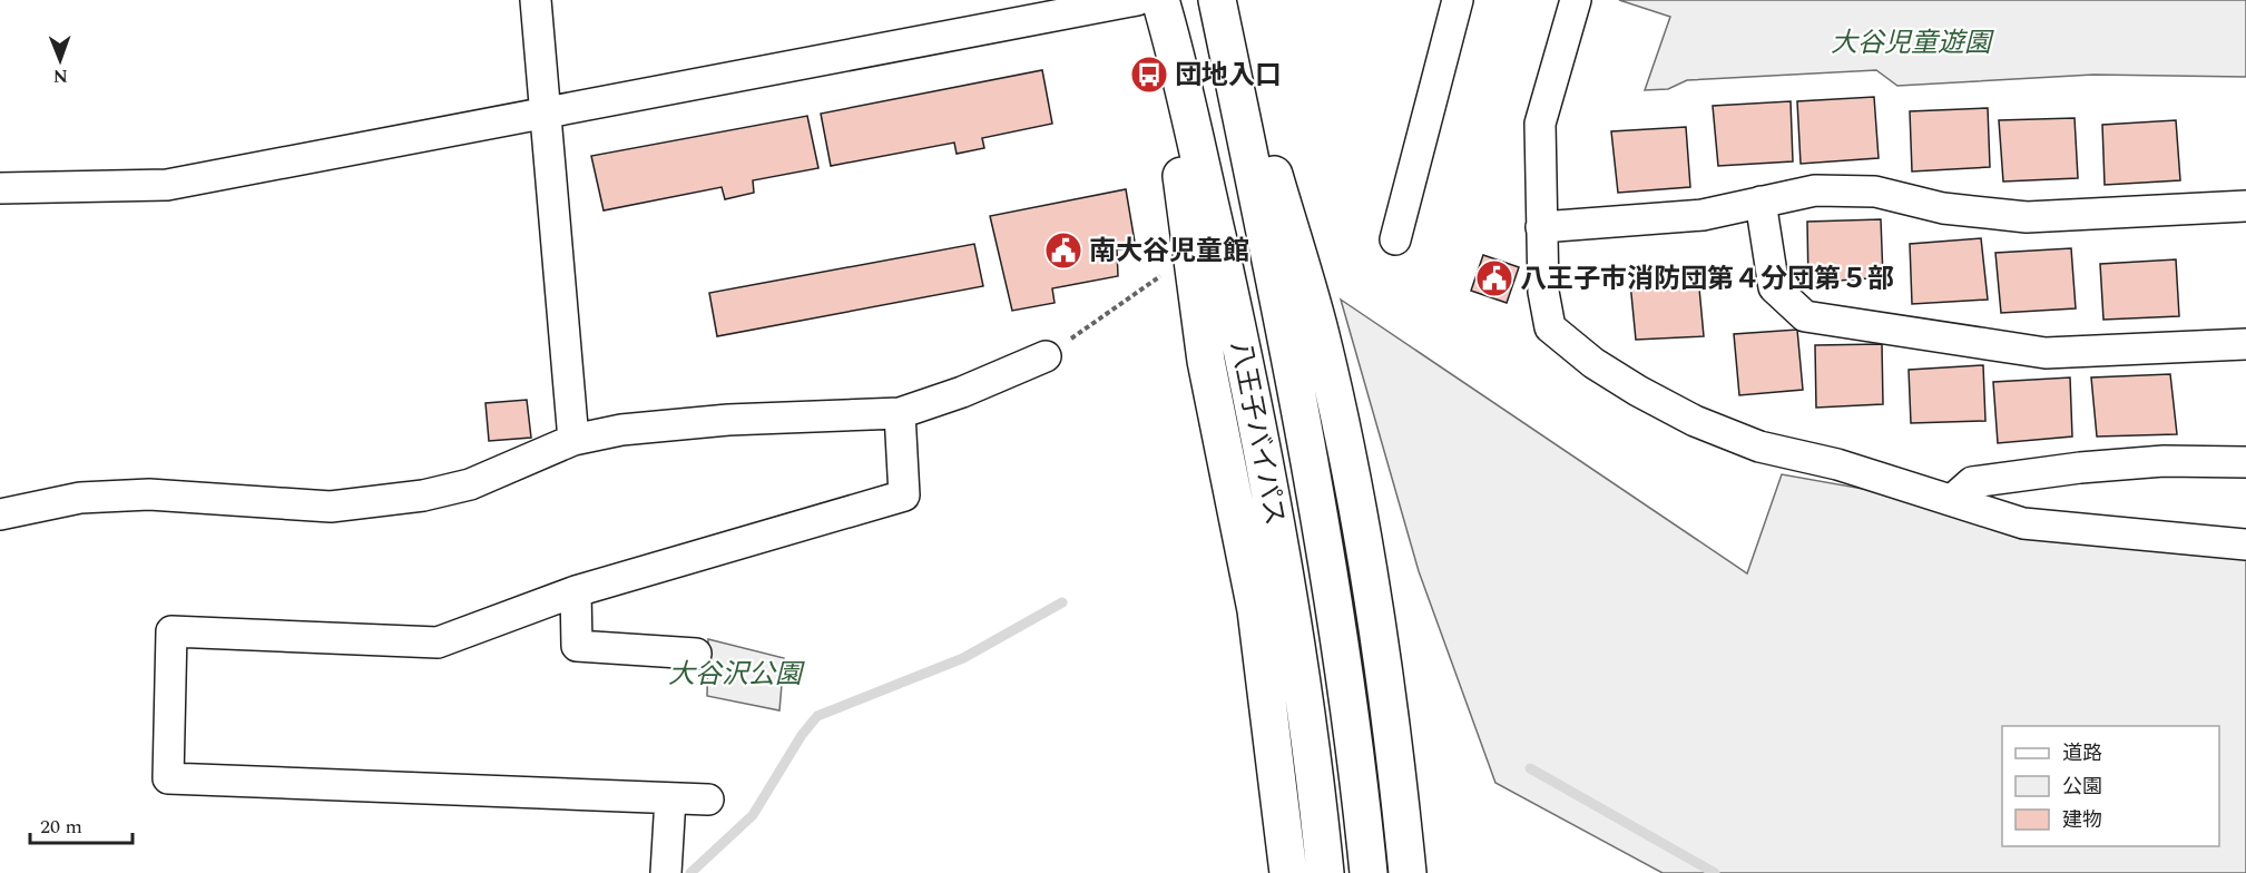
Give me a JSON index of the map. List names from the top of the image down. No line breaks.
{"streets":{"highway":["八王子バイパス"]},"parks":["大谷児童遊園","大谷沢公園"],"places":{"bus stop":["団地入口"],"public building":["南大谷児童館","八王子市消防団第４分団第５部"]},"legend":["道路","公園","建物"],"scale_bar":"20 m","north":"bottom"}
